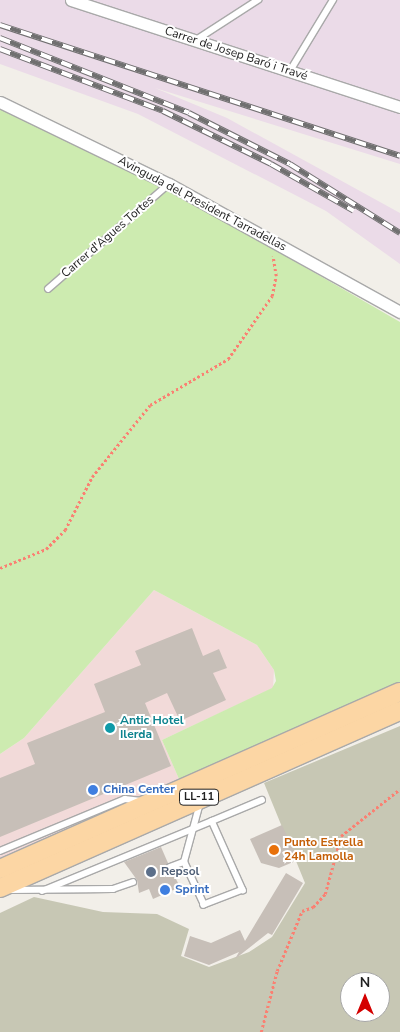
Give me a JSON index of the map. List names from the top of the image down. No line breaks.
{"streets":{"main road":["LL-11"],"street":["Carrer de Josep Baró i Travé","Avinguda del President Tarradellas"],"lane":["Carrer d'Agues Tortes"]},"crossings":[["Avinguda del President Tarradellas","Carrer d'Agues Tortes"]],"places":["Antic Hotel Ilerda","China Center","Punto Estrella 24h Lamolla","Repsol","Sprint"],"north":"top"}
